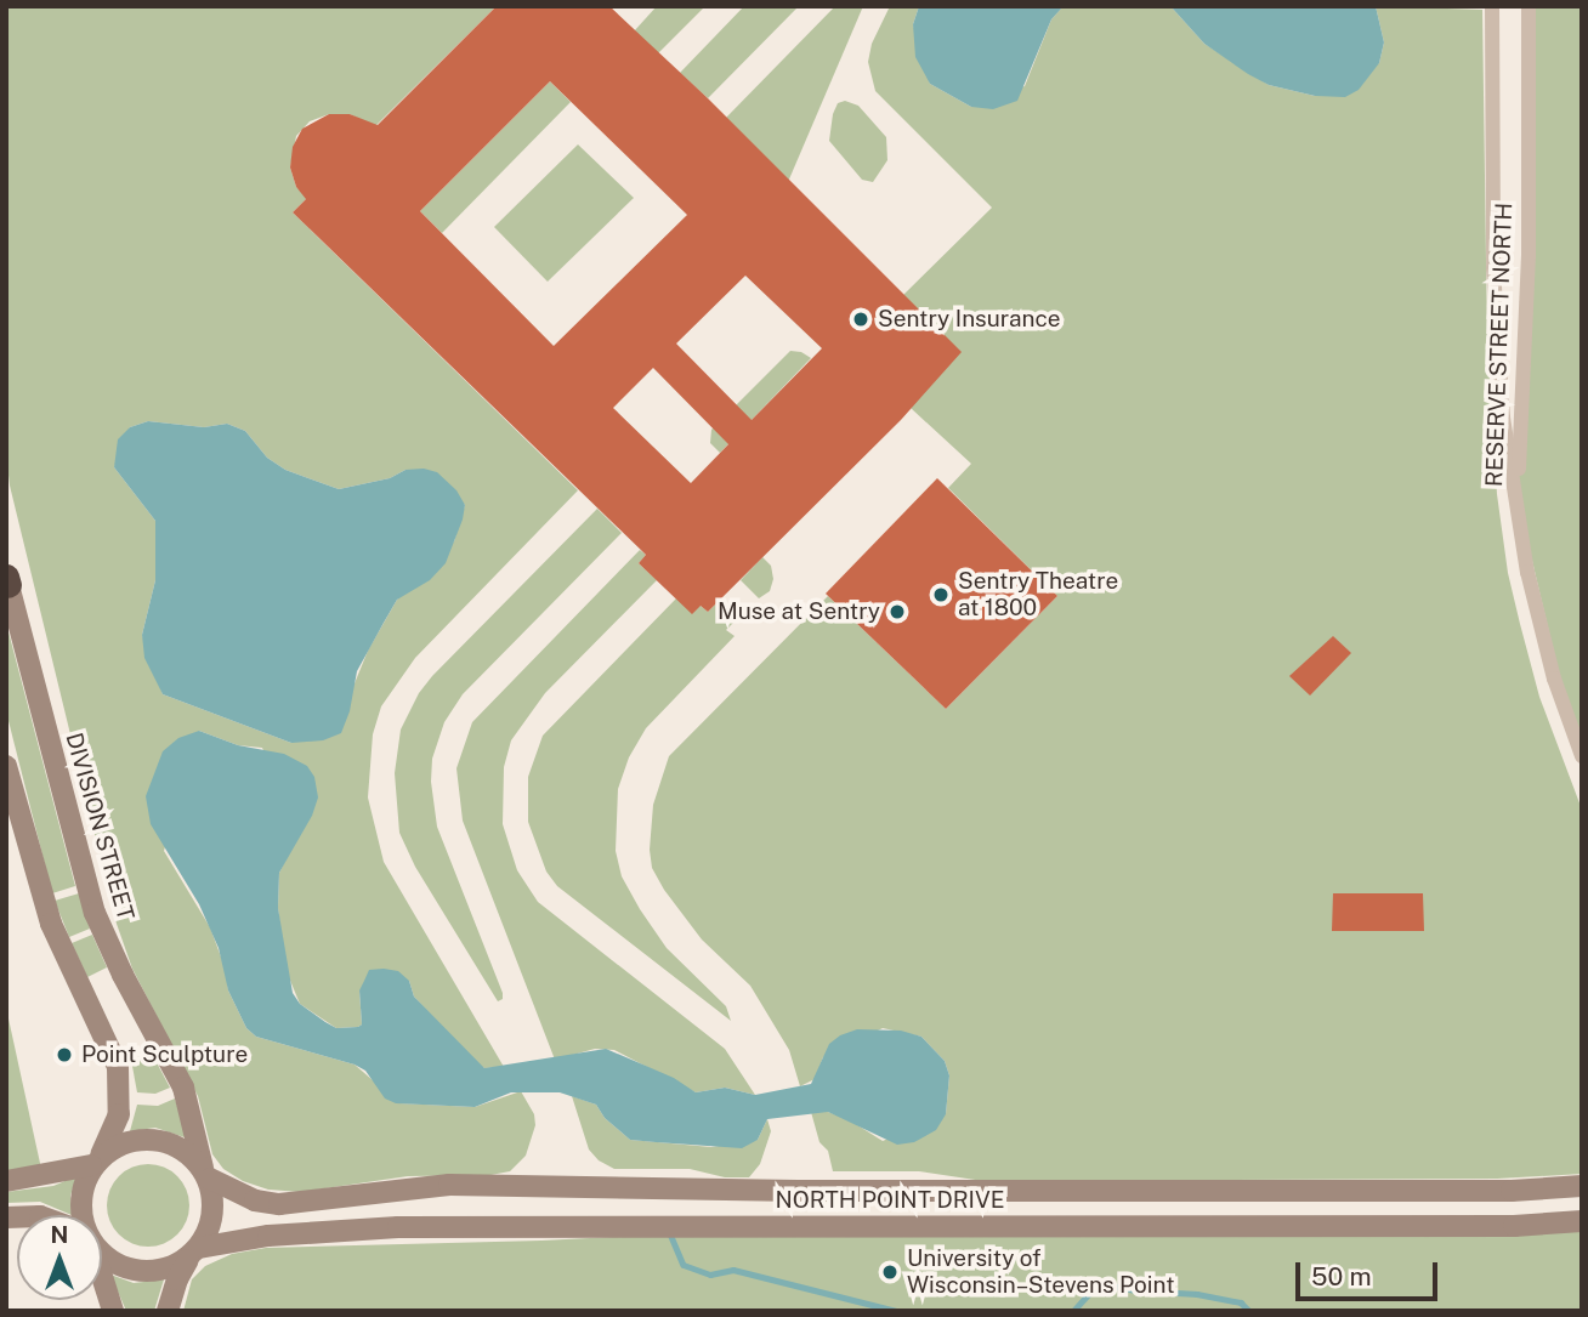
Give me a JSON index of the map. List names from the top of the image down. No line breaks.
{"streets":{"street":["RESERVE STREET NORTH","DIVISION STREET","NORTH POINT DRIVE"]},"crossings":[["DIVISION STREET","NORTH POINT DRIVE"]],"places":["Sentry Insurance","Sentry Theatre at 1800","Muse at Sentry","Point Sculpture","University of Wisconsin–Stevens Point"],"scale_bar":"50 m","north":"top"}
